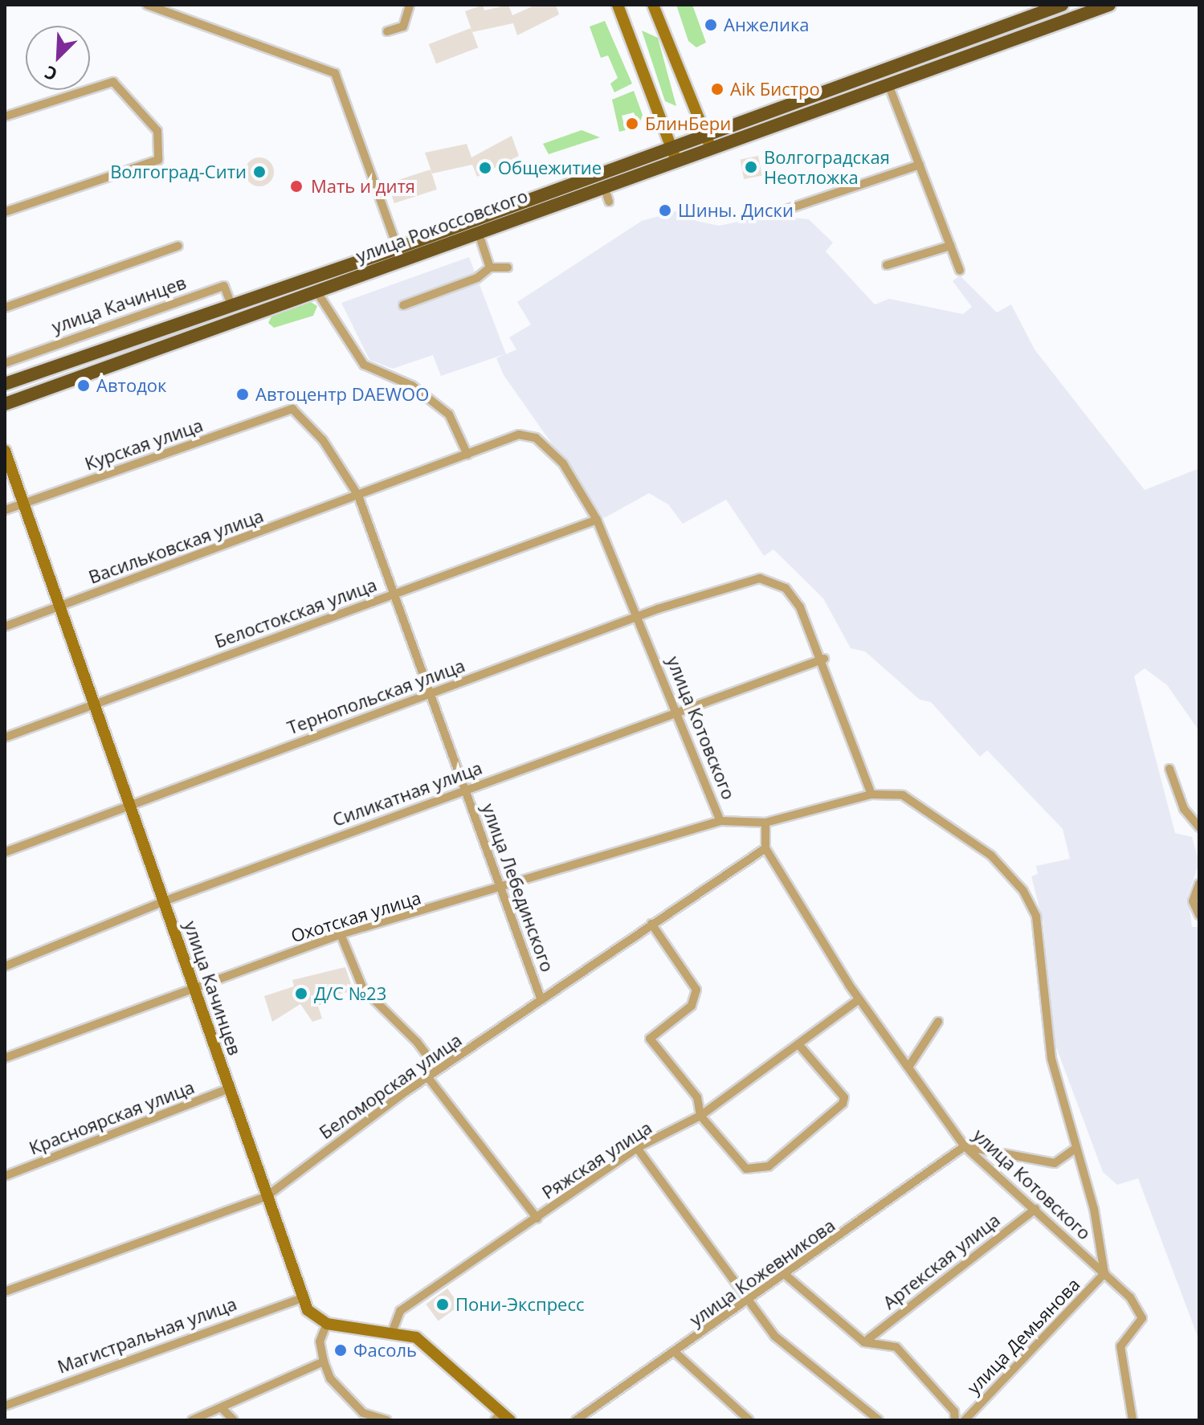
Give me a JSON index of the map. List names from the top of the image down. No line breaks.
{"streets":{"highway":["улица Рокоссовского"],"main road":["улица Качинцев"],"street":["Курская улица","Васильковская улица","Белостокская улица","Тернопольская улица","улица Котовского","Силикатная улица","улица Лебединского","Охотская улица","Беломорская улица","Красноярская улица","Ряжская улица","Артекская улица","улица Кожевникова","Магистральная улица","улица Демьянова"]},"crossings":[["улица Рокоссовского","улица Качинцев"],["улица Качинцев","Курская улица"],["улица Качинцев","Васильковская улица"],["улица Качинцев","Белостокская улица"],["улица Качинцев","Тернопольская улица"],["улица Качинцев","Силикатная улица"],["улица Качинцев","Охотская улица"],["улица Качинцев","Беломорская улица"],["улица Качинцев","Красноярская улица"],["улица Качинцев","Магистральная улица"],["Курская улица","Васильковская улица"],["Курская улица","улица Котовского"],["Курская улица","улица Лебединского"],["Васильковская улица","улица Котовского"],["Васильковская улица","улица Лебединского"],["Белостокская улица","улица Котовского"],["Белостокская улица","улица Лебединского"],["Тернопольская улица","улица Котовского"],["Тернопольская улица","Силикатная улица"],["Тернопольская улица","улица Лебединского"],["улица Котовского","Силикатная улица"],["улица Котовского","улица Лебединского"],["улица Котовского","Охотская улица"],["улица Котовского","Беломорская улица"],["улица Котовского","Ряжская улица"],["улица Котовского","Артекская улица"],["улица Котовского","улица Кожевникова"],["улица Котовского","улица Демьянова"],["Силикатная улица","улица Лебединского"],["улица Лебединского","Охотская улица"],["улица Лебединского","Беломорская улица"]],"places":["Анжелика","Aik Бистро","БлинБери","Волгоградская Неотложка","Общежитие","Волгоград-Сити","Мать и дитя","Шины. Диски","Автодок","Автоцентр DAEWOO","Д/С №23","Пони-Экспресс","Фасоль"],"north":"bottom left"}
